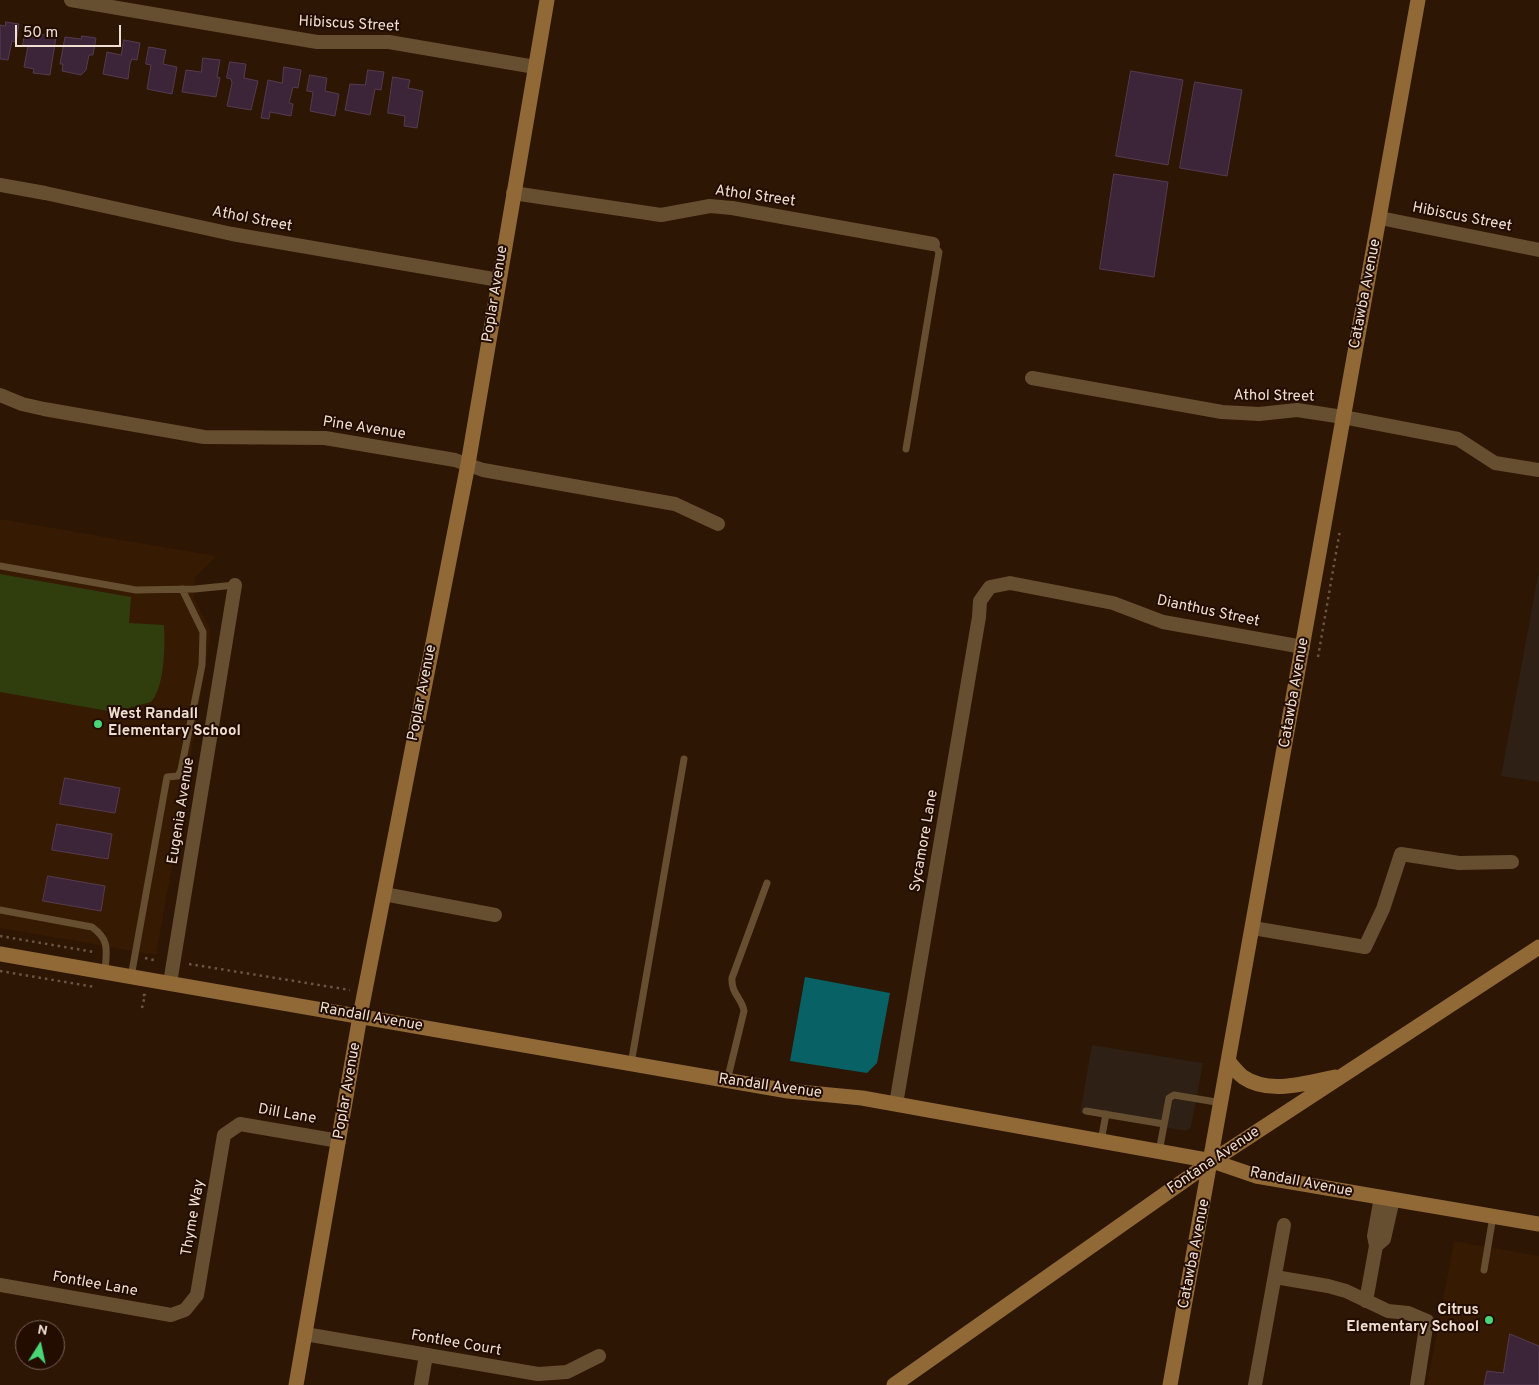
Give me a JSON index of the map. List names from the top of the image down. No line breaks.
{"streets":{"street":["Hibiscus Street","Athol Street","Poplar Avenue","Catawba Avenue","Pine Avenue","Dianthus Street","Eugenia Avenue","Sycamore Lane","Randall Avenue","Dill Lane","Fontana Avenue","Thyme Way","Fontlee Lane","Fontlee Court"]},"crossings":[["Hibiscus Street","Poplar Avenue"],["Hibiscus Street","Catawba Avenue"],["Athol Street","Poplar Avenue"],["Athol Street","Catawba Avenue"],["Poplar Avenue","Pine Avenue"],["Poplar Avenue","Randall Avenue"],["Poplar Avenue","Dill Lane"],["Poplar Avenue","Fontlee Court"],["Catawba Avenue","Dianthus Street"],["Catawba Avenue","Randall Avenue"],["Catawba Avenue","Fontana Avenue"],["Dianthus Street","Sycamore Lane"],["Eugenia Avenue","Randall Avenue"],["Sycamore Lane","Randall Avenue"],["Randall Avenue","Fontana Avenue"],["Dill Lane","Thyme Way"],["Thyme Way","Fontlee Lane"]],"places":["West Randall Elementary School","Citrus Elementary School"],"scale_bar":"50 m","north":"top"}
